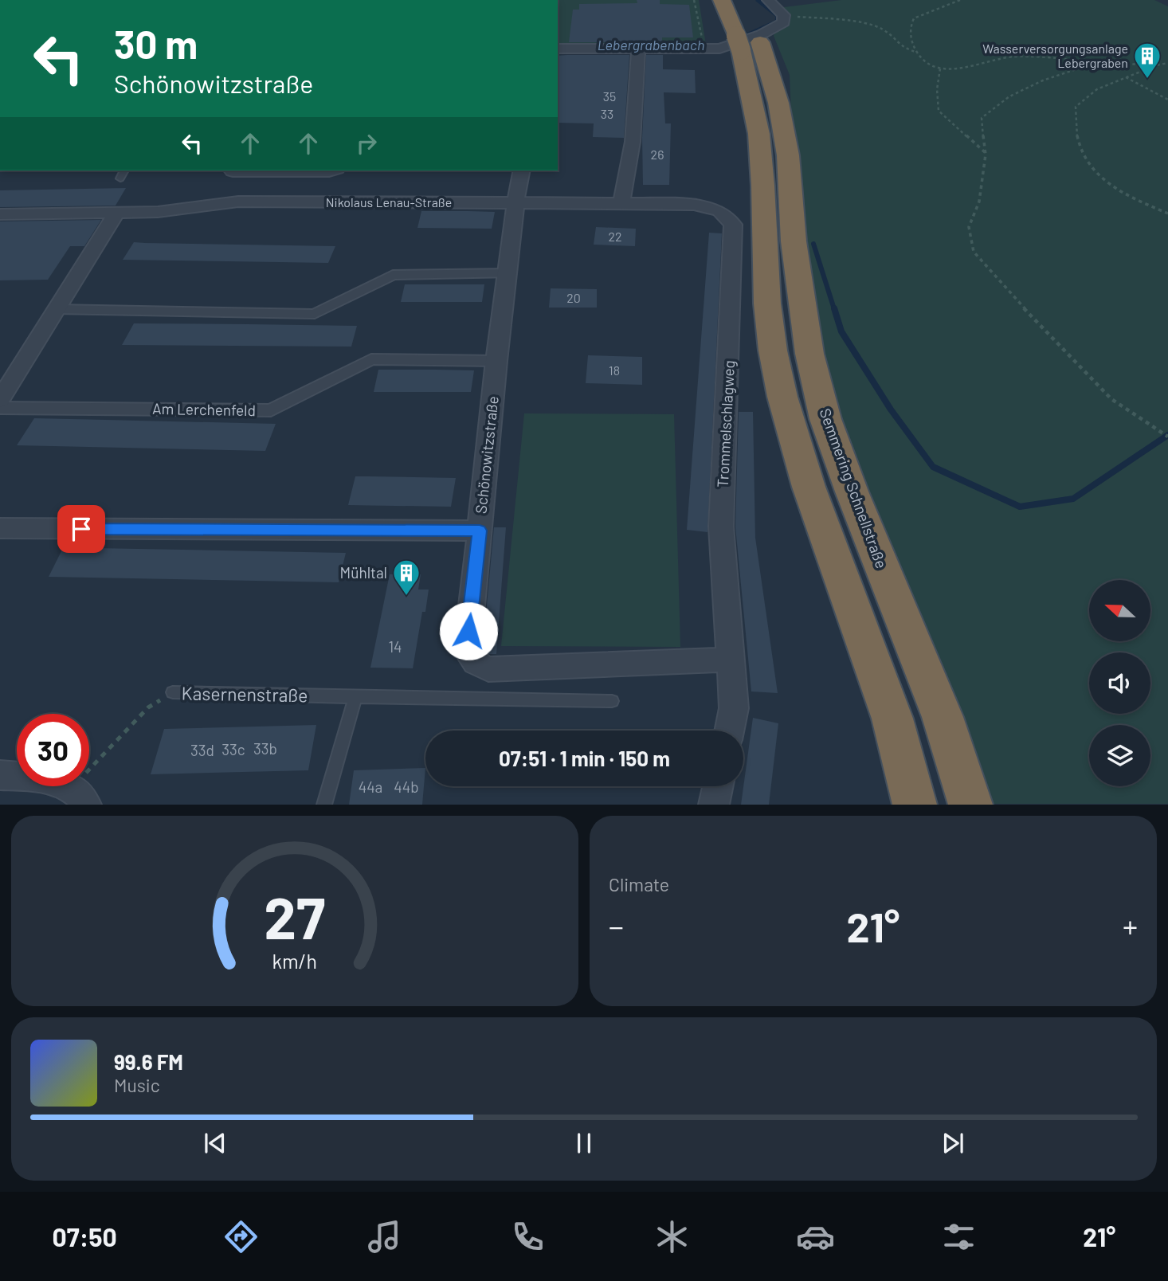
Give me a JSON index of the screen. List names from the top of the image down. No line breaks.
{"streets":{"highway":["Semmering Schnellstraße"],"street":["Nikolaus Lenau-Straße","Am Lerchenfeld","Trommelschlagweg","Schönowitzstraße"],"lane":["Kasernenstraße"]},"crossings":[["Nikolaus Lenau-Straße","Trommelschlagweg"],["Nikolaus Lenau-Straße","Schönowitzstraße"],["Am Lerchenfeld","Schönowitzstraße"]],"water":["Lebergrabenbach"],"places":{"building":["Wasserversorgungsanlage Lebergraben","Mühltal"]},"house_numbers":["35","33","26","22","20","18","14","33b","33c","33d","44a","44b"],"north":"left","page":{"turn":["30 m","Schönowitzstraße"],"limit":"30","trip":"07:51 · 1 min · 150 m","tile":"Climate","heat":["−","21°","+"],"song":["99.6 FM","Music"],"tabs":["07:50","21°"],"gauge":["27","km/h"]}}
